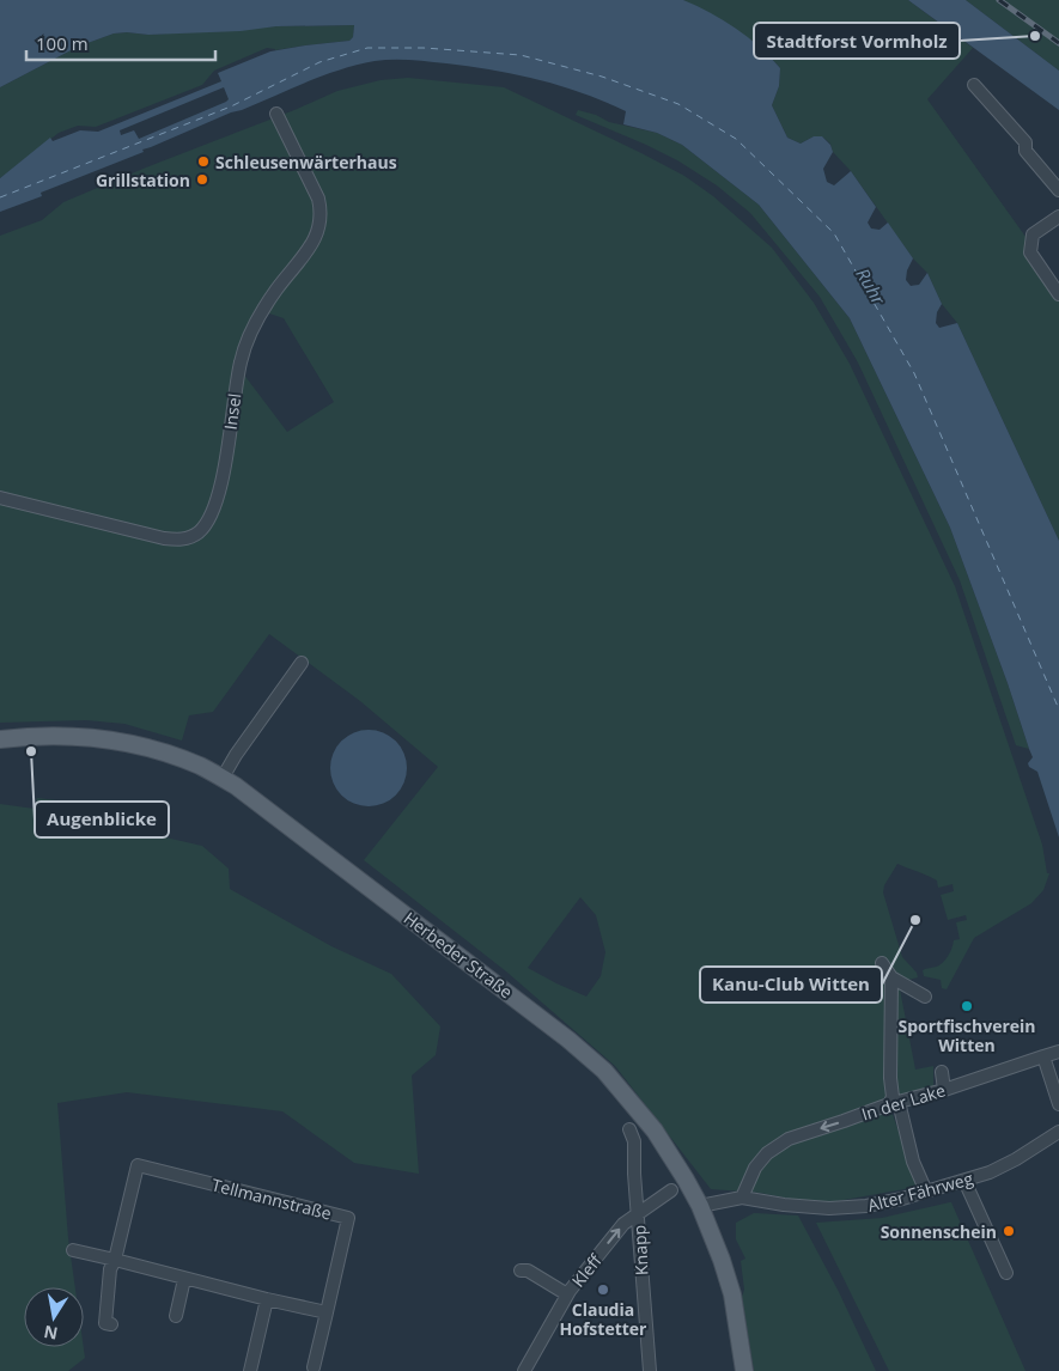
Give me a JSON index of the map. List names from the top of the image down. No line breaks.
{"streets":{"main road":["Herbeder Straße"],"street":["Insel","In der Lake","Alter Fährweg","Tellmannstraße","Knapp","Kleff"]},"crossings":[["Herbeder Straße","Alter Fährweg"],["In der Lake","Alter Fährweg"],["Knapp","Kleff"]],"one_way":["In der Lake","Kleff"],"water":["Ruhr"],"places":["Stadtforst Vormholz","Schleusenwärterhaus","Grillstation","Augenblicke","Kanu-Club Witten","Sportfischverein Witten","Sonnenschein","Claudia Hofstetter"],"scale_bar":"100 m","north":"bottom"}
